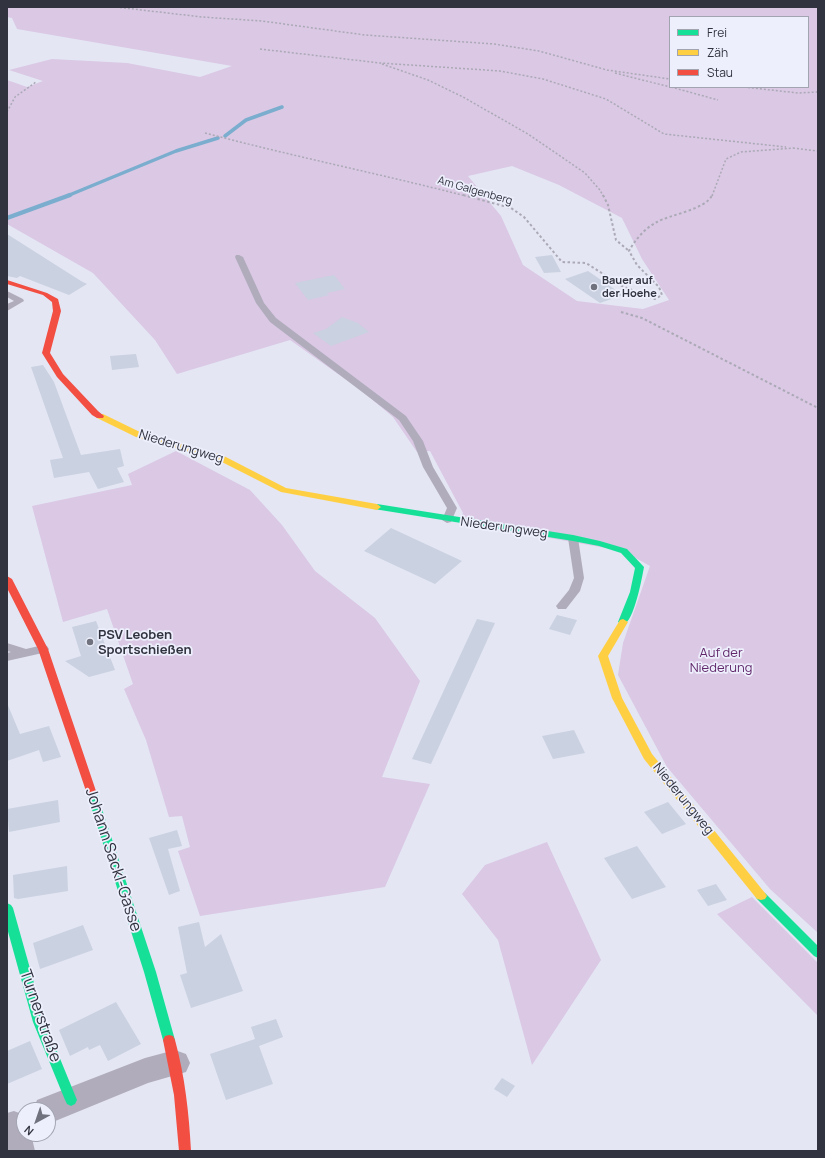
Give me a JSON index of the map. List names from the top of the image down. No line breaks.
{"streets":{"street":["Niederungweg","Johann Sackl-Gasse","Turnerstraße"],"path":["Am Galgenberg"]},"crossings":[["Johann Sackl-Gasse","Turnerstraße"]],"parks":["Auf der Niederung"],"places":["Bauer auf der Hoehe","PSV Leoben Sportschießen"],"legend":["Frei","Zäh","Stau"],"north":"bottom left"}
